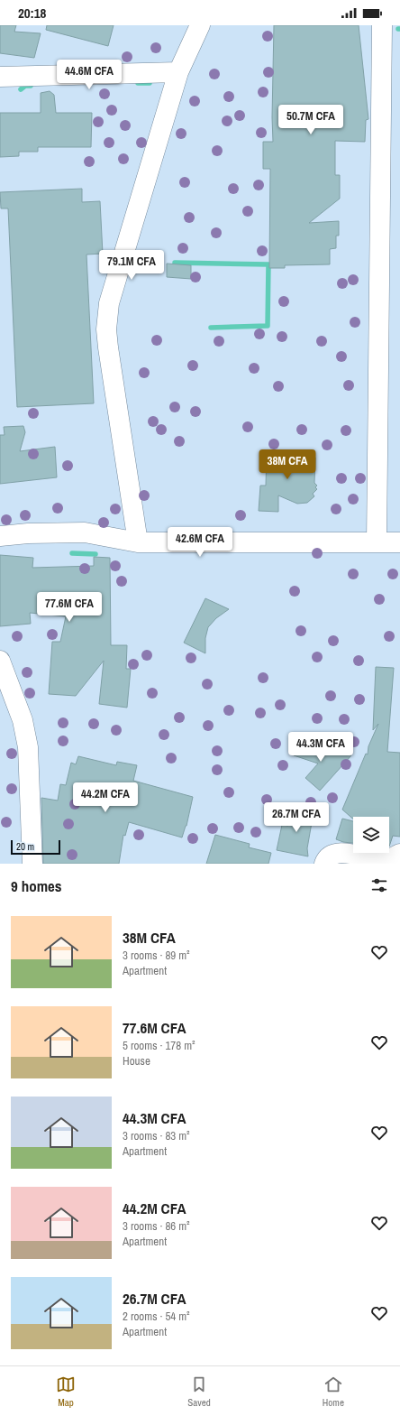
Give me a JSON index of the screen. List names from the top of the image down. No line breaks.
{"scale_bar":"20 m","page":{"status":"20:18","price":["44.6M CFA","50.7M CFA","79.1M CFA","38M CFA","42.6M CFA","77.6M CFA","44.3M CFA","44.2M CFA","26.7M CFA"],"scale":"20 m","heading":"9 homes","list":[{"name":"38M CFA","note":"3 rooms · 89 m² · Apartment"},{"name":"77.6M CFA","note":"5 rooms · 178 m² · House"},{"name":"44.3M CFA","note":"3 rooms · 83 m² · Apartment"},{"name":"44.2M CFA","note":"3 rooms · 86 m² · Apartment"},{"name":"26.7M CFA","note":"2 rooms · 54 m² · Apartment"}],"tabs":["Map","Saved","Home"]}}
